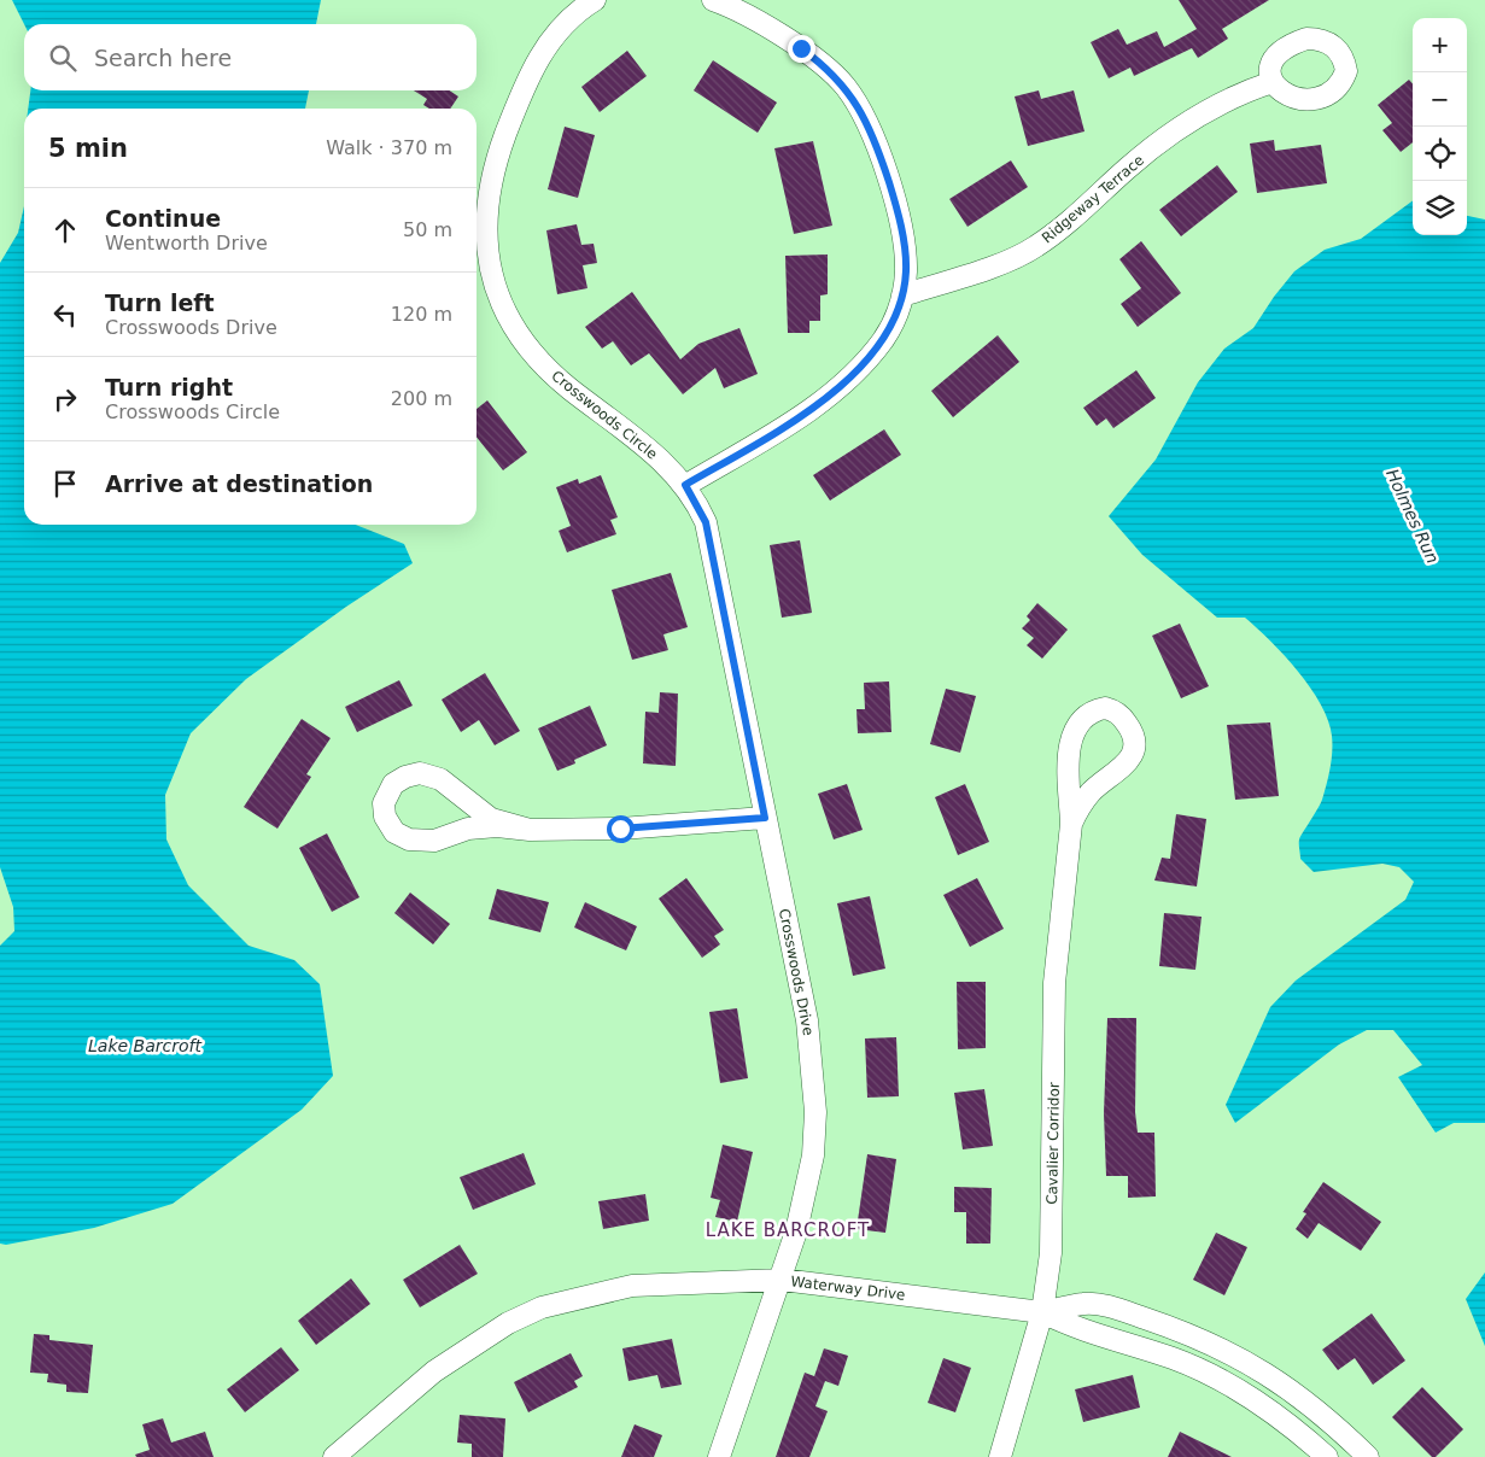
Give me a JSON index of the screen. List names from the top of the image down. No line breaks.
{"streets":{"street":["Ridgeway Terrace","Crosswoods Circle","Crosswoods Drive","Cavalier Corridor","Waterway Drive"]},"crossings":[["Crosswoods Circle","Crosswoods Drive"],["Crosswoods Drive","Waterway Drive"],["Cavalier Corridor","Waterway Drive"]],"districts":["LAKE BARCROFT"],"water":["Holmes Run","Lake Barcroft"],"page":{"map_buttons":["+","−"],"search":"Search here","heading":["5 min","Walk · 370 m"],"list":[["Continue","Wentworth Drive","50 m"],["Turn left","Crosswoods Drive","120 m"],["Turn right","Crosswoods Circle","200 m"],"Arrive at destination"]}}
